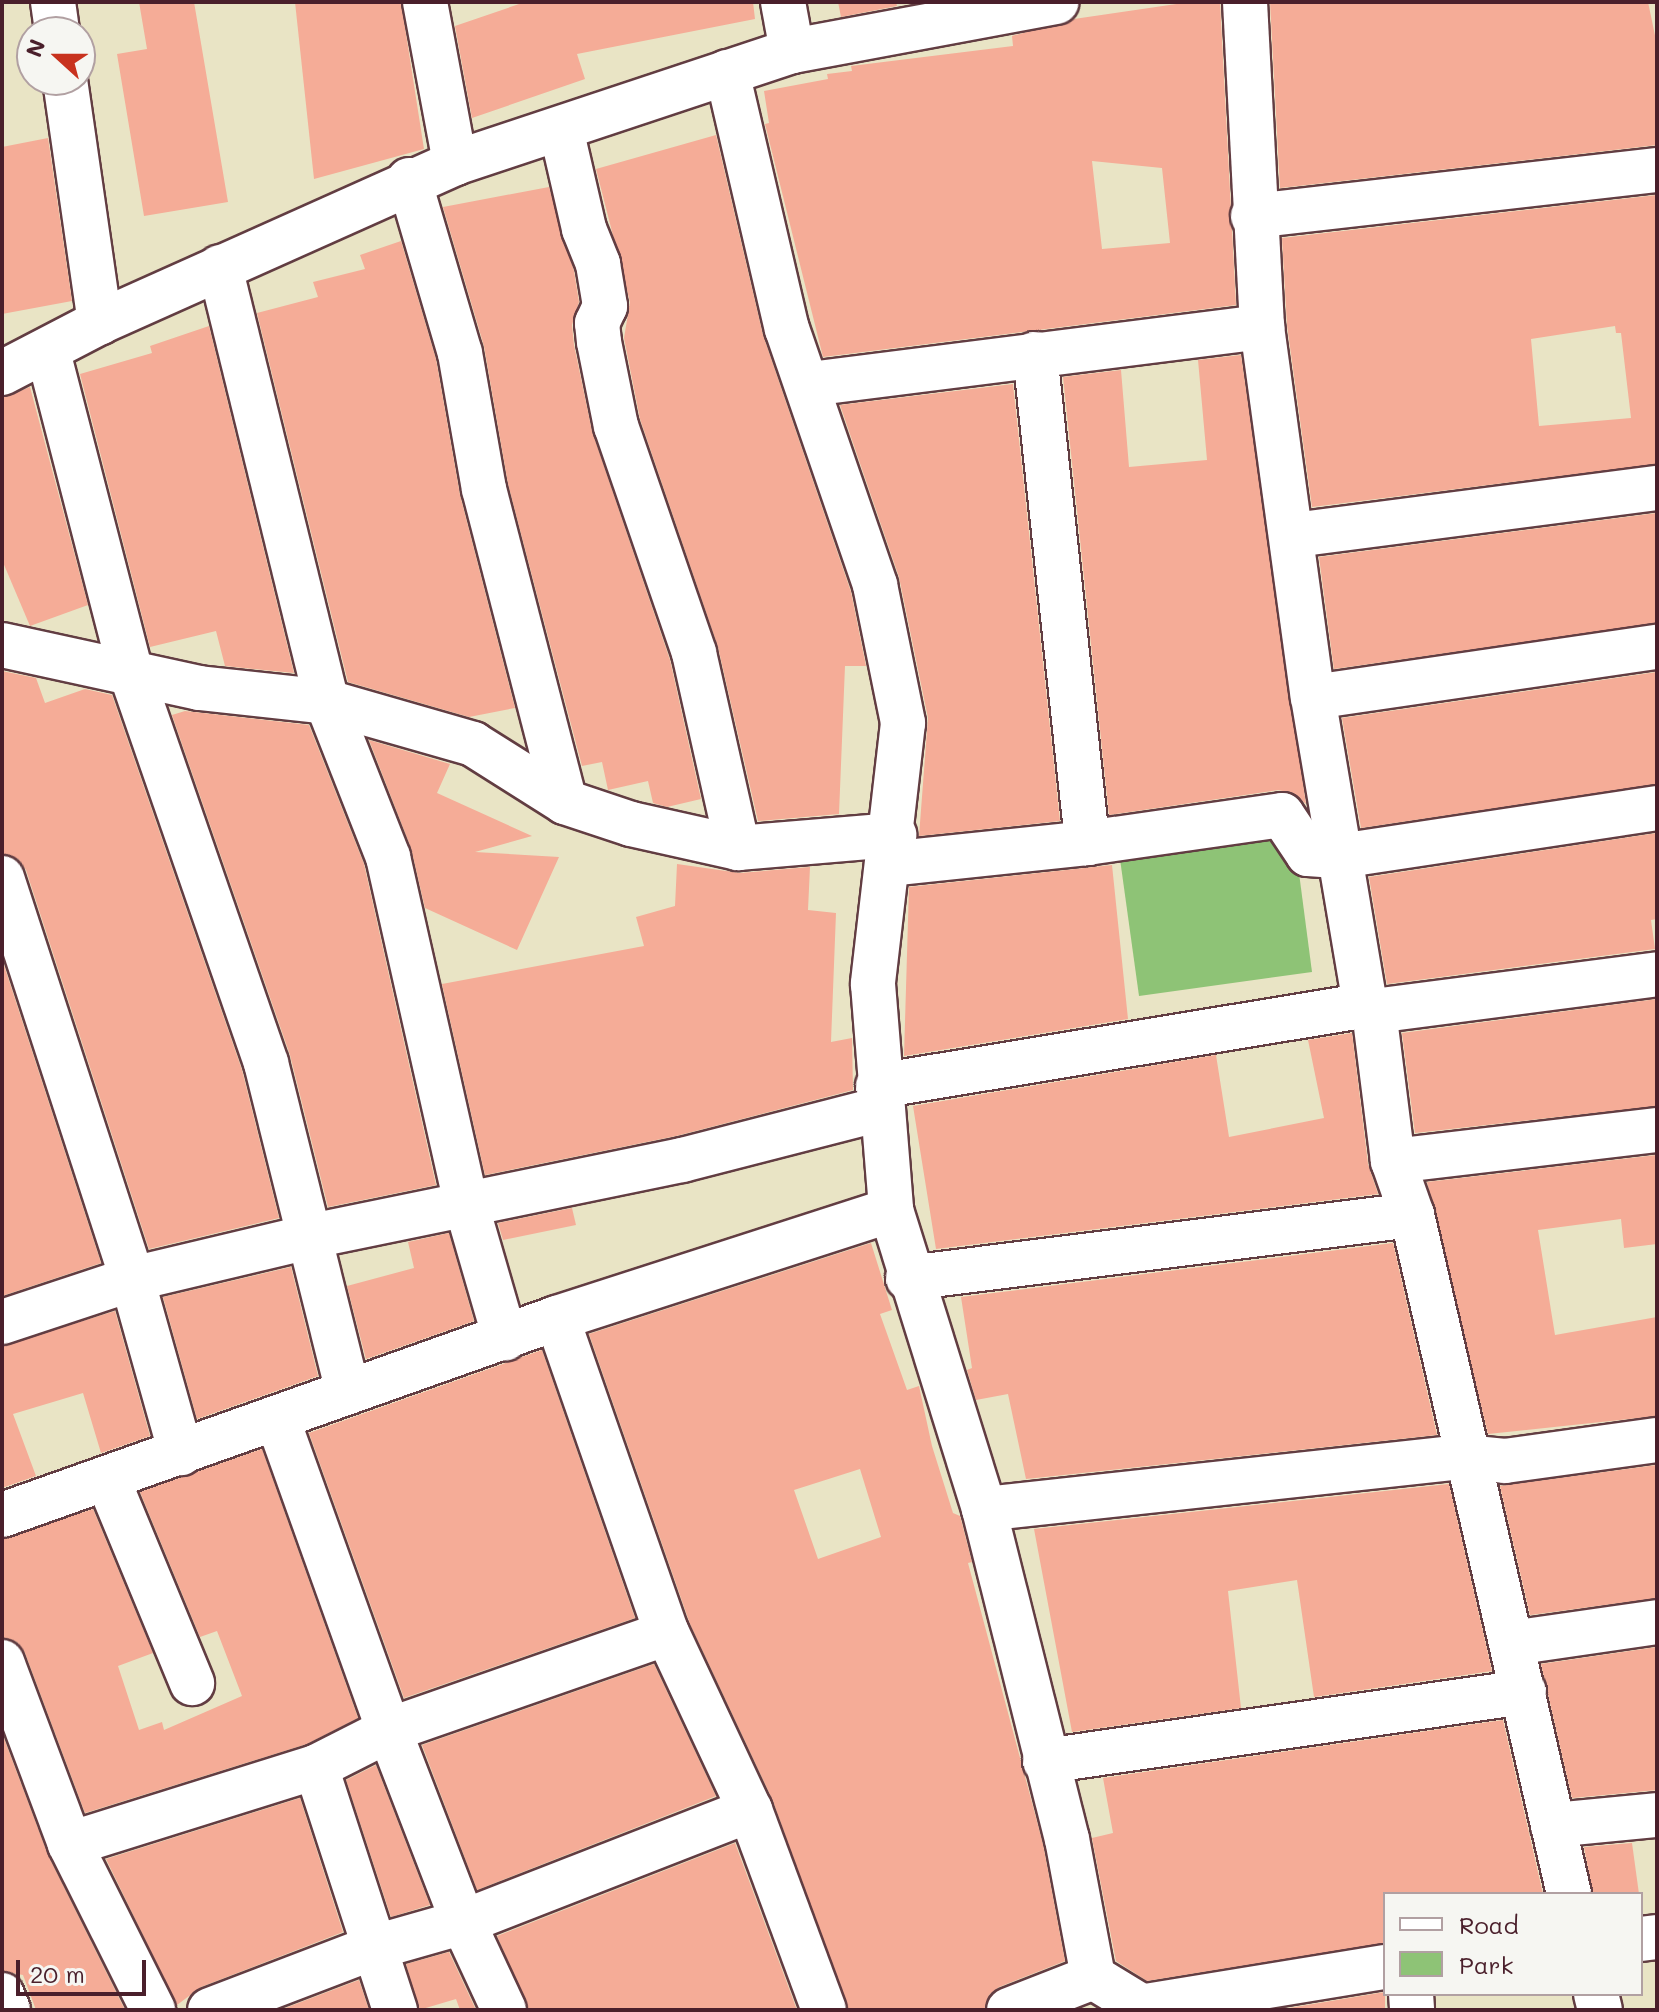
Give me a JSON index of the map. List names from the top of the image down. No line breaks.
{"legend":["Road","Park"],"scale_bar":"20 m","north":"left"}
